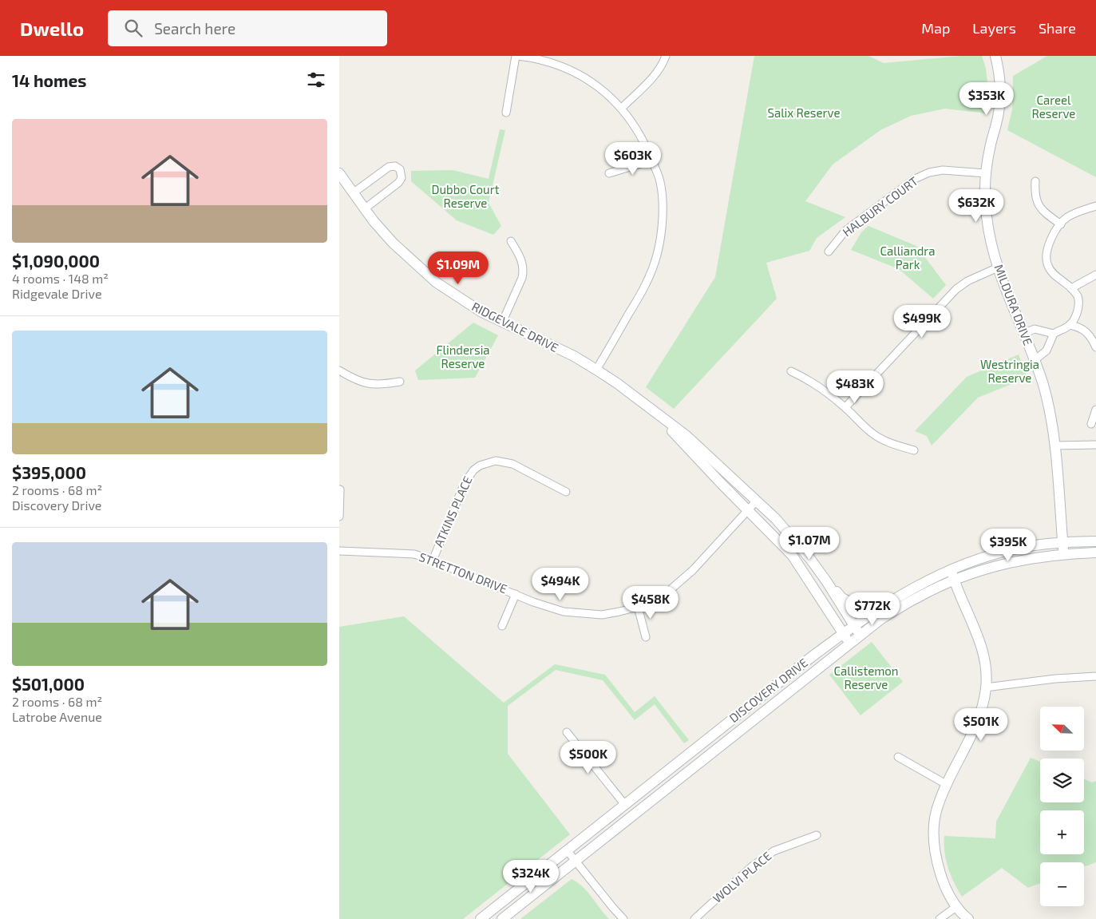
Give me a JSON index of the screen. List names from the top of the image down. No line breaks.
{"streets":{"street":["HALBURY COURT","MILDURA DRIVE","RIDGEVALE DRIVE","ATKINS PLACE","STRETTON DRIVE","DISCOVERY DRIVE","WOLVI PLACE"]},"crossings":[["HALBURY COURT","MILDURA DRIVE"],["MILDURA DRIVE","DISCOVERY DRIVE"],["RIDGEVALE DRIVE","STRETTON DRIVE"],["RIDGEVALE DRIVE","DISCOVERY DRIVE"],["ATKINS PLACE","STRETTON DRIVE"]],"parks":["Careel Reserve","Salix Reserve","Dubbo Court Reserve","Calliandra Park","Flindersia Reserve","Westringia Reserve","Callistemon Reserve"],"north":"top left","page":{"header":"Dwello","search":"Search here","nav":["Map","Layers","Share"],"heading":"14 homes","price":["$353K","$603K","$632K","$1.09M","$499K","$483K","$1.07M","$395K","$494K","$458K","$772K","$501K","$500K","$324K"],"list":[{"name":"$1,090,000","note":"4 rooms · 148 m² · Ridgevale Drive"},{"name":"$395,000","note":"2 rooms · 68 m² · Discovery Drive"},{"name":"$501,000","note":"2 rooms · 68 m² · Latrobe Avenue"}],"map_buttons":["+","−"]}}
